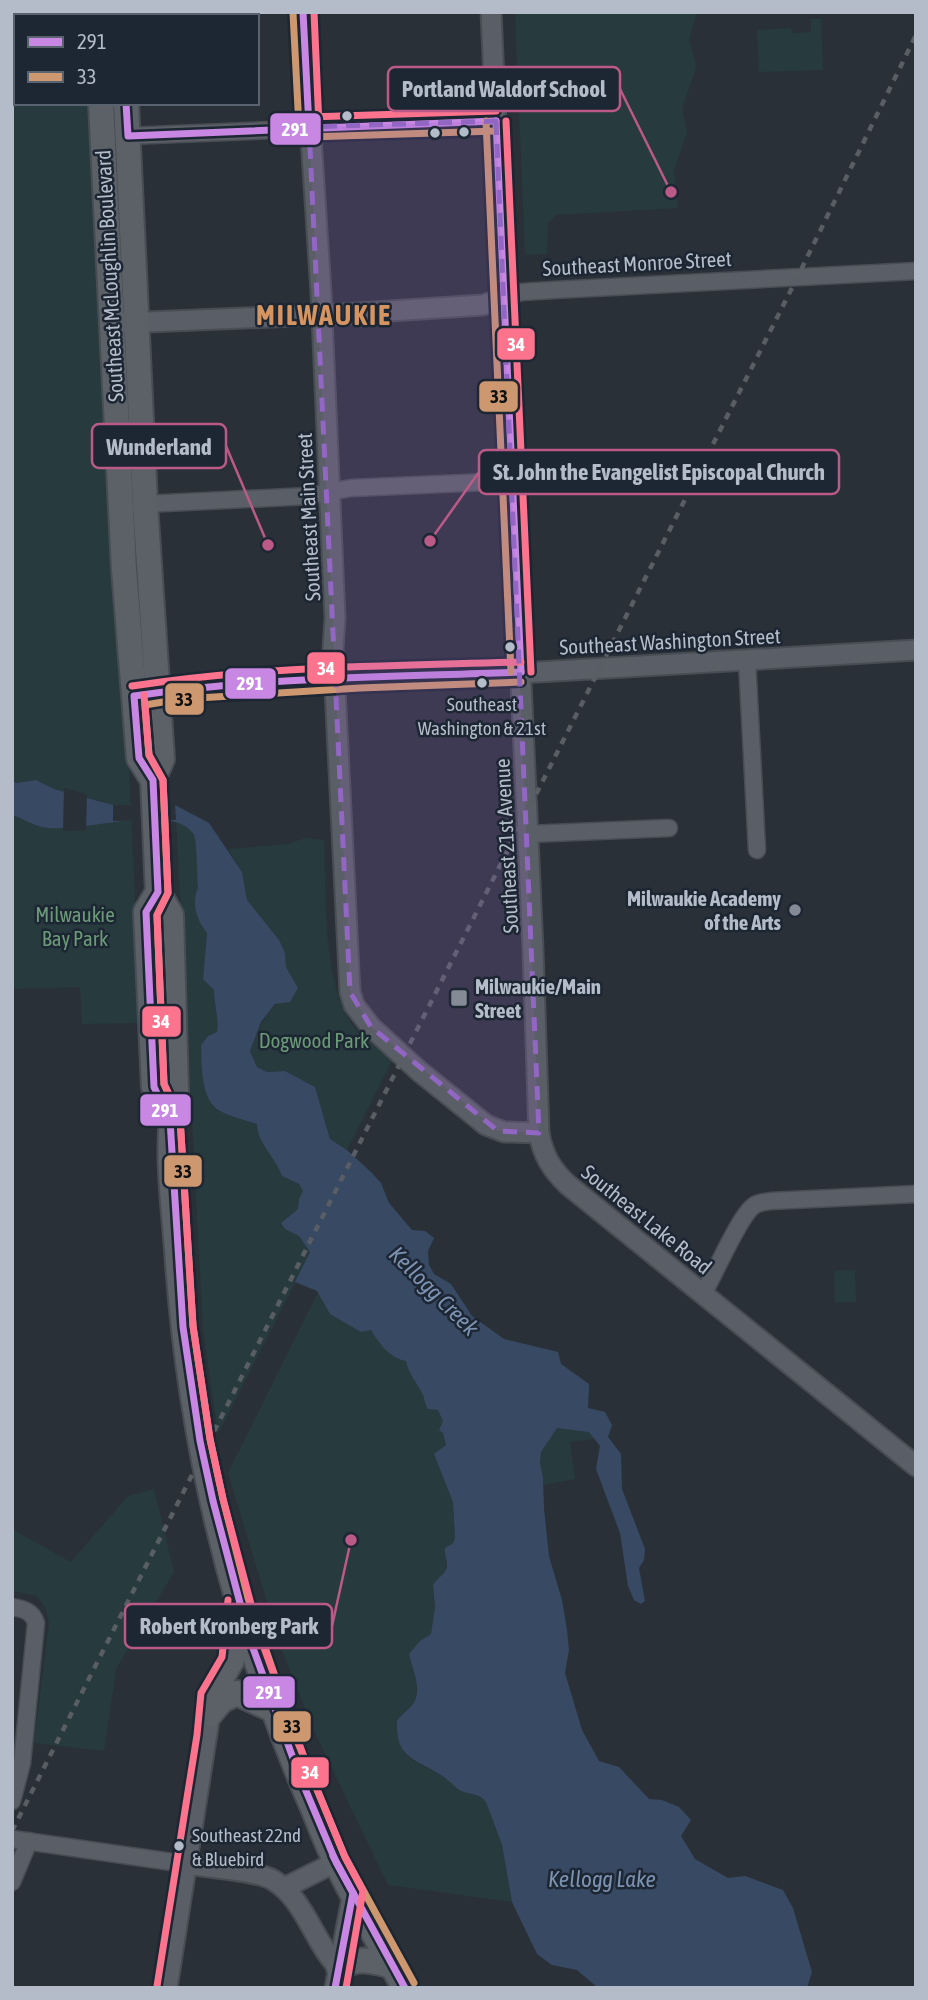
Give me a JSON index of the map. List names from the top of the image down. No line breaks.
{"streets":{"main road":["Southeast McLoughlin Boulevard"],"street":["Southeast Monroe Street","Southeast Main Street","Southeast Washington Street","Southeast 21st Avenue","Southeast Lake Road"]},"crossings":[["Southeast Monroe Street","Southeast McLoughlin Boulevard"],["Southeast Monroe Street","Southeast Main Street"],["Southeast Monroe Street","Southeast 21st Avenue"],["Southeast McLoughlin Boulevard","Southeast Washington Street"],["Southeast Main Street","Southeast Washington Street"],["Southeast Main Street","Southeast 21st Avenue"],["Southeast Main Street","Southeast Lake Road"],["Southeast Washington Street","Southeast 21st Avenue"],["Southeast 21st Avenue","Southeast Lake Road"]],"districts":["MILWAUKIE"],"water":["Kellogg Creek","Kellogg Lake"],"parks":["Milwaukie Bay Park","Dogwood Park"],"places":{"other":["Portland Waldorf School","St. John the Evangelist Episcopal Church","Wunderland","Southeast Washington & 21st","Milwaukie Academy of the Arts","Robert Kronberg Park","Southeast 22nd & Bluebird"],"transit":["Milwaukie/Main Street"]},"lines":["transit line 291","transit line 34","transit line 33"],"legend":["291","33"]}
